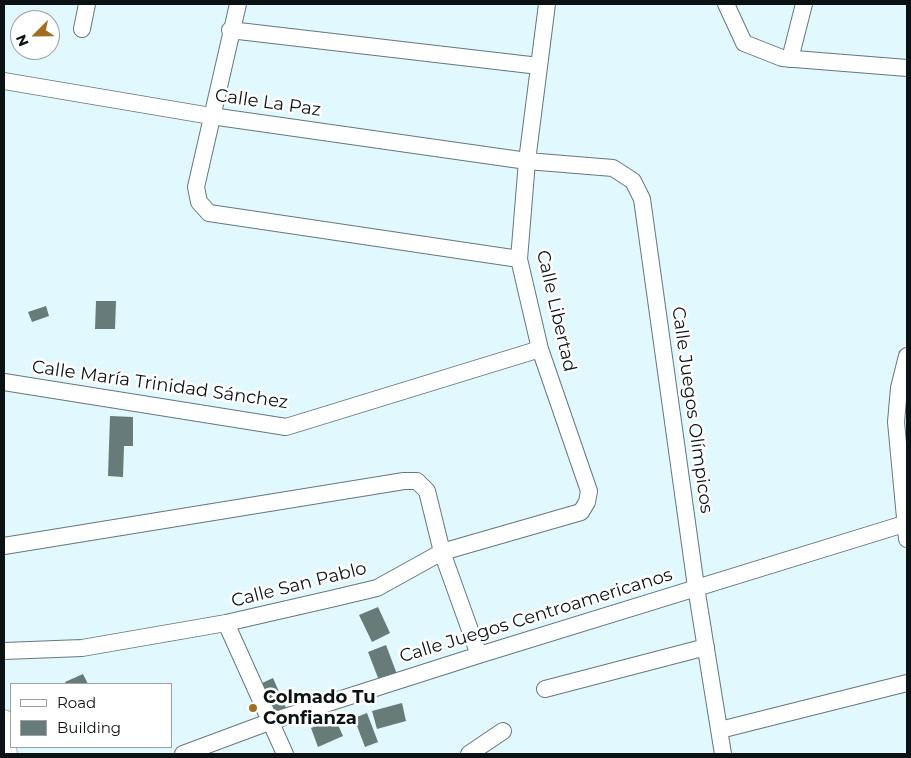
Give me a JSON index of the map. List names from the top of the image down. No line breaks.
{"streets":{"street":["Calle La Paz","Calle Libertad","Calle María Trinidad Sánchez","Calle Juegos Olímpicos","Calle San Pablo","Calle Juegos Centroamericanos"]},"crossings":[["Calle La Paz","Calle Libertad"],["Calle La Paz","Calle Juegos Olímpicos"],["Calle Libertad","Calle María Trinidad Sánchez"],["Calle Libertad","Calle Juegos Olímpicos"],["Calle Libertad","Calle San Pablo"],["Calle Juegos Olímpicos","Calle Juegos Centroamericanos"]],"places":["Colmado Tu Confianza"],"legend":["Road","Building"],"north":"bottom left"}
